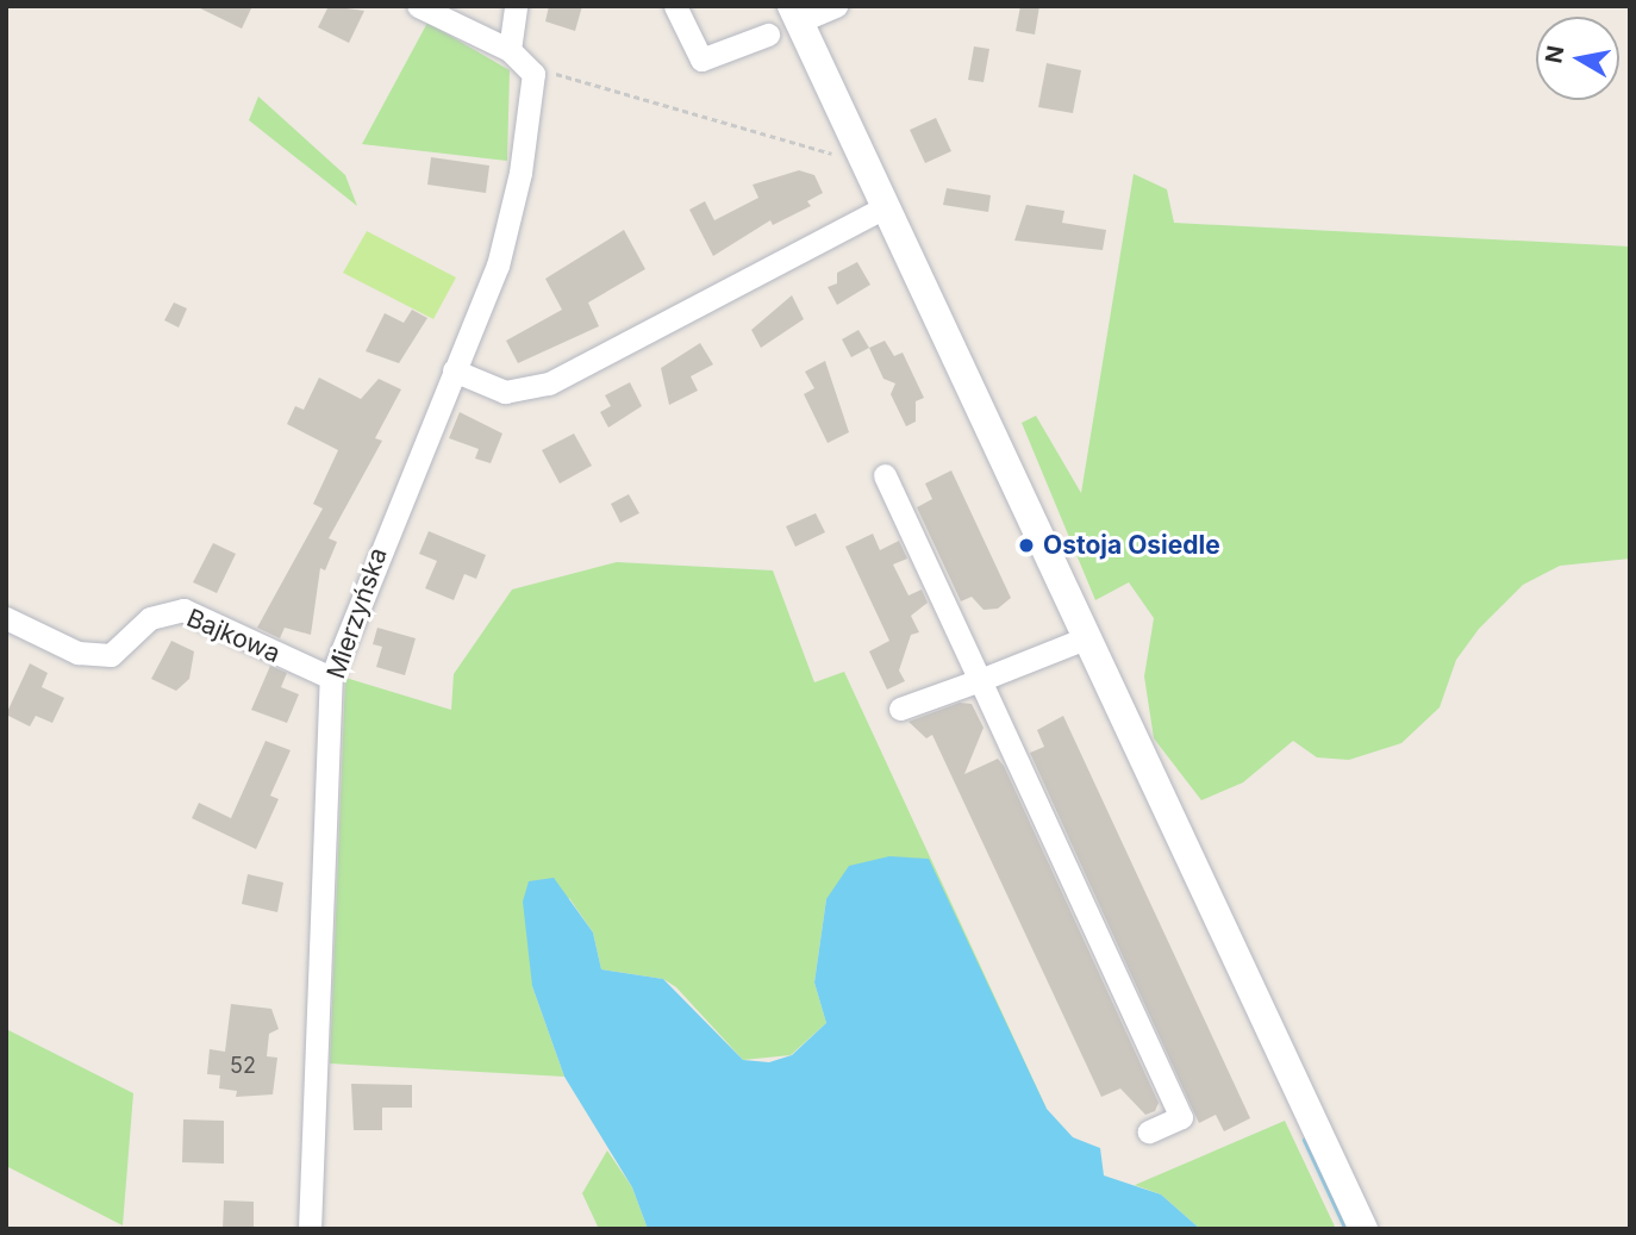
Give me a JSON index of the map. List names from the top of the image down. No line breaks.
{"streets":{"street":["Mierzyńska","Bajkowa"]},"crossings":[["Mierzyńska","Bajkowa"]],"places":["Ostoja Osiedle"],"house_numbers":["52"],"north":"left"}
